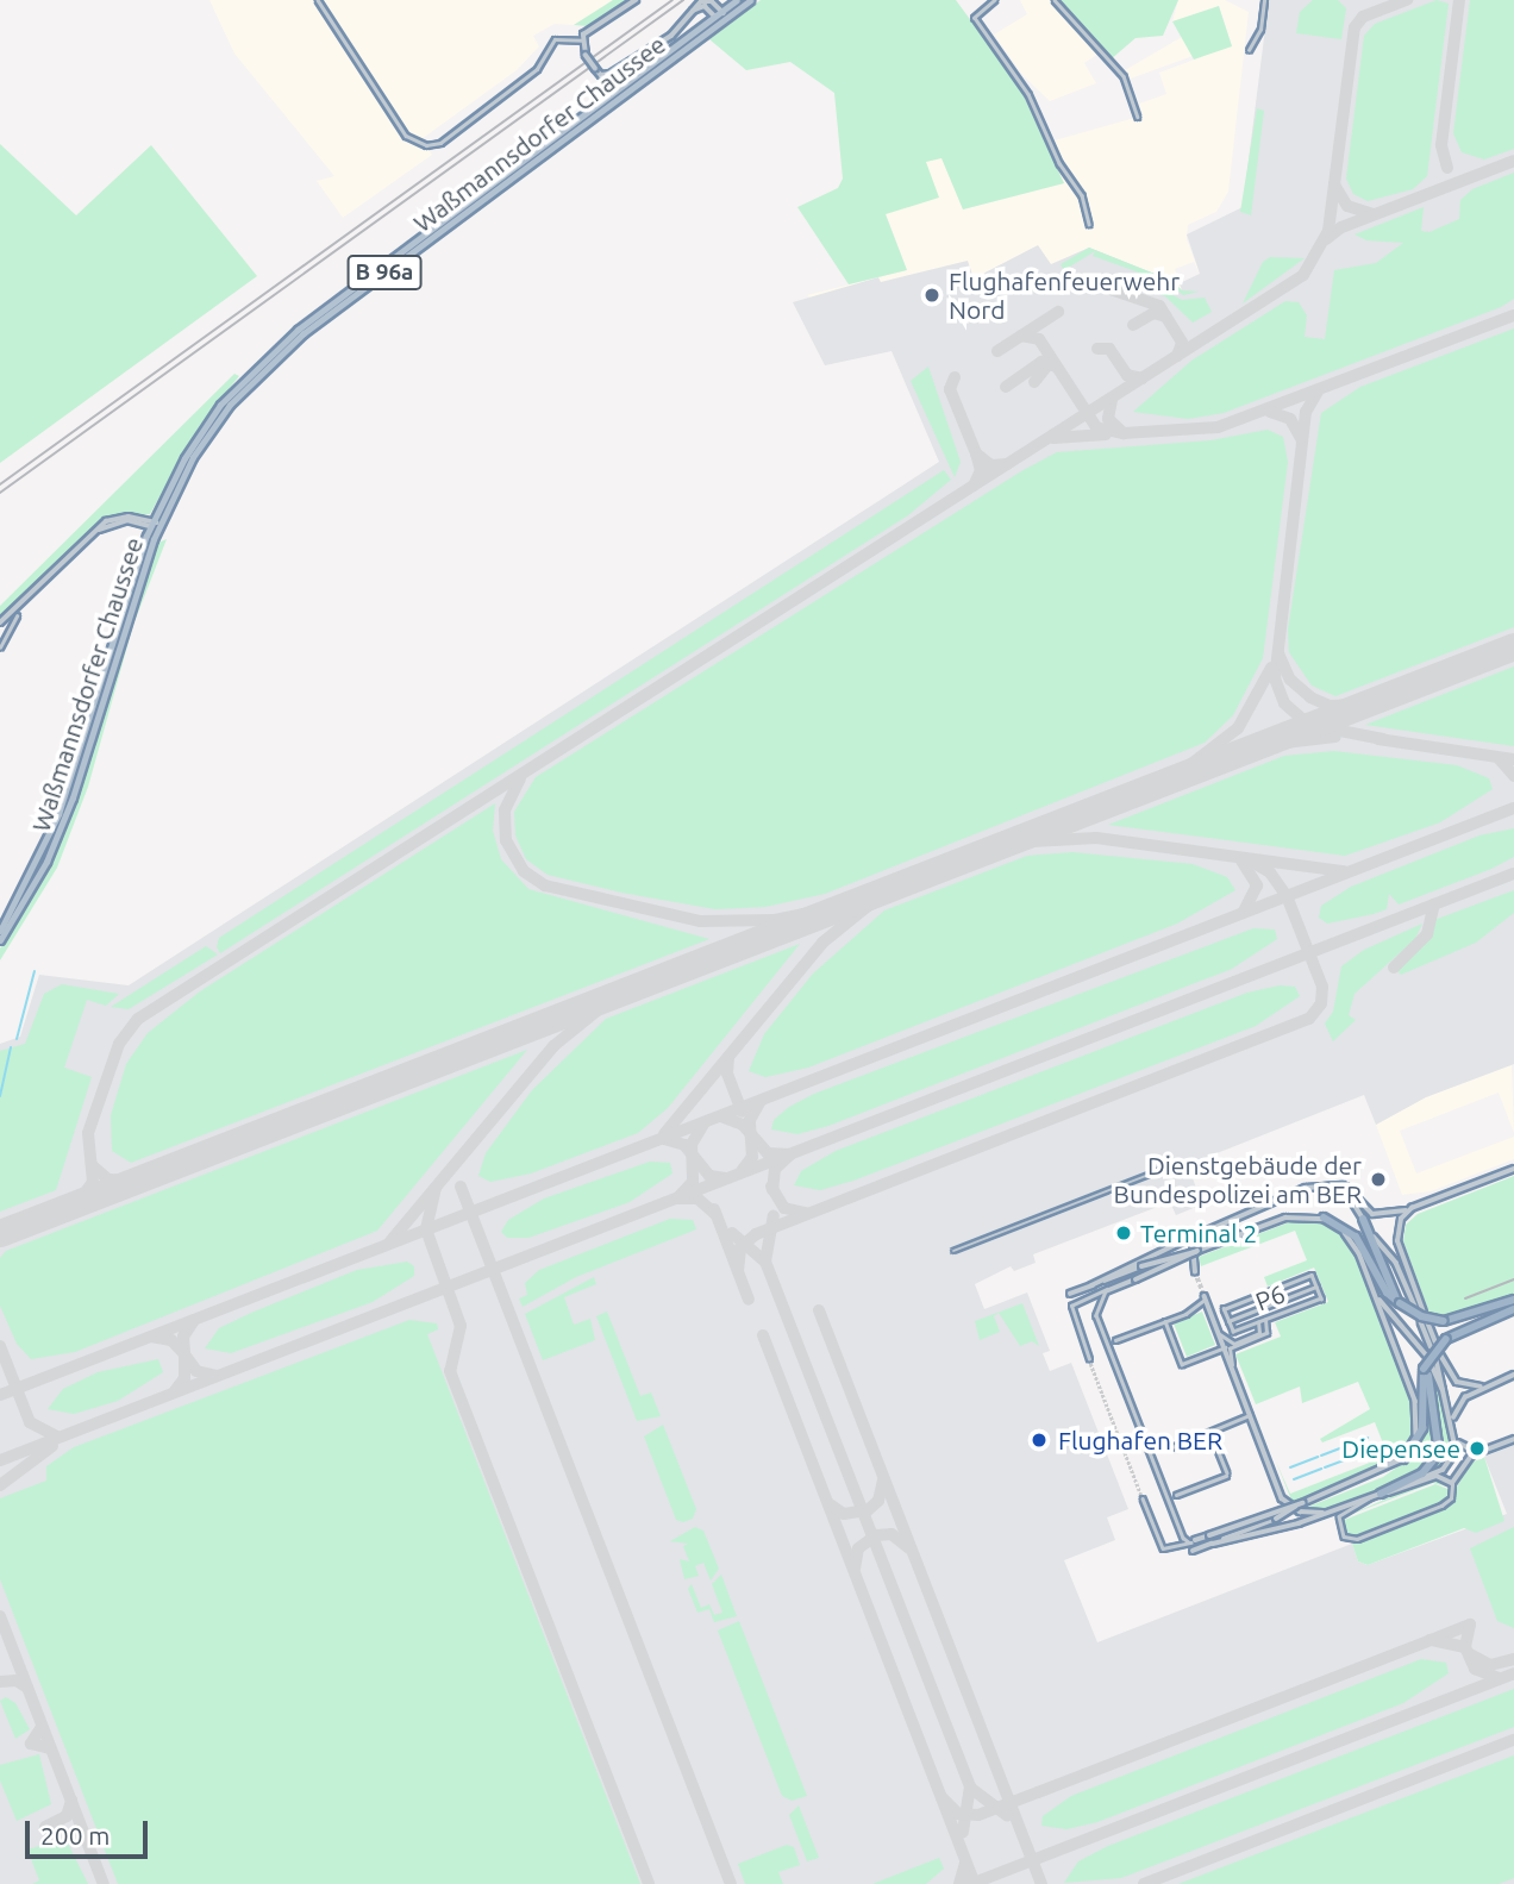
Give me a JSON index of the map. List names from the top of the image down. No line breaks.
{"streets":{"main road":["Waßmannsdorfer Chaussee","B 96a"],"street":["P6"]},"places":["Flughafenfeuerwehr Nord","Dienstgebäude der Bundespolizei am BER","Terminal 2","Flughafen BER","Diepensee"],"scale_bar":"200 m"}
